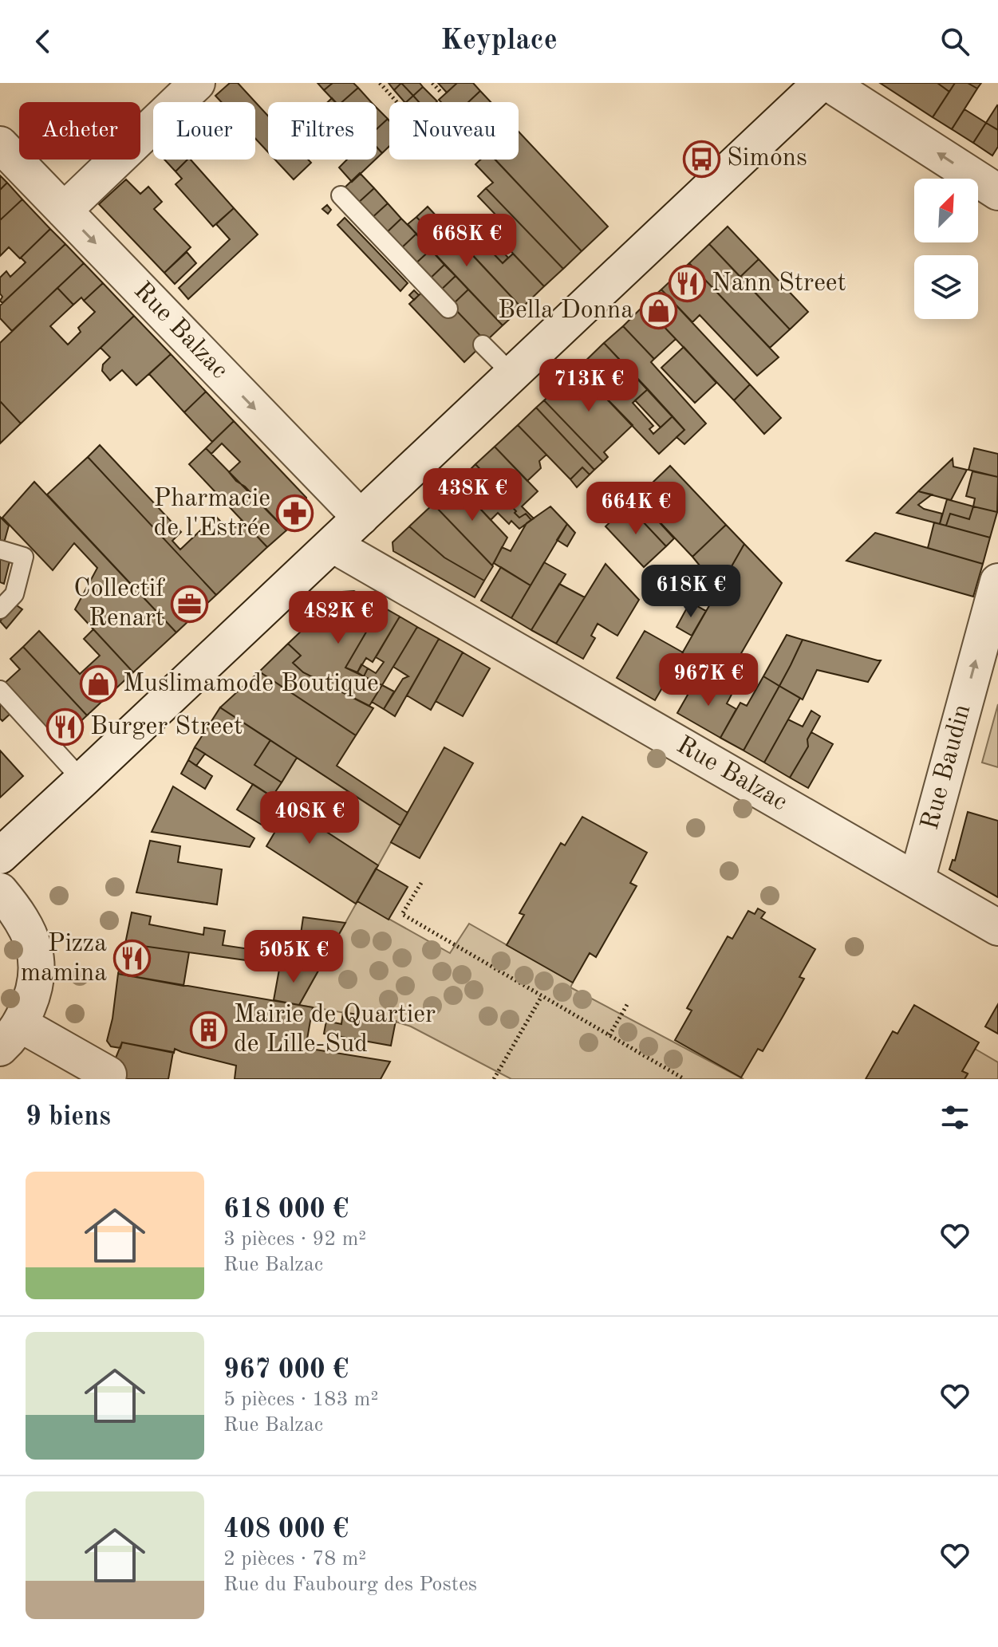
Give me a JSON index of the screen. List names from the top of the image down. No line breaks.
{"streets":{"street":["Rue Balzac","Rue Baudin"]},"crossings":[["Rue Balzac","Rue Baudin"]],"one_way":["Rue Baudin"],"places":{"bus stop":["Simons"],"restaurant":["Nann Street","Burger Street","Pizza mamina"],"shop":["Bella Donna","Muslimamode Boutique"],"pharmacy":["Pharmacie de l'Estrée"],"office":["Collectif Renart"],"building":["Mairie de Quartier de Lille-Sud"]},"north":"top right","page":{"header":"Keyplace","chip":["Acheter","Louer","Filtres","Nouveau"],"price":["668K €","713K €","438K €","664K €","618K €","482K €","967K €","408K €","505K €"],"heading":"9 biens","list":[{"name":"618 000 €","note":"3 pièces · 92 m² · Rue Balzac"},{"name":"967 000 €","note":"5 pièces · 183 m² · Rue Balzac"},{"name":"408 000 €","note":"2 pièces · 78 m² · Rue du Faubourg des Postes"}]}}
